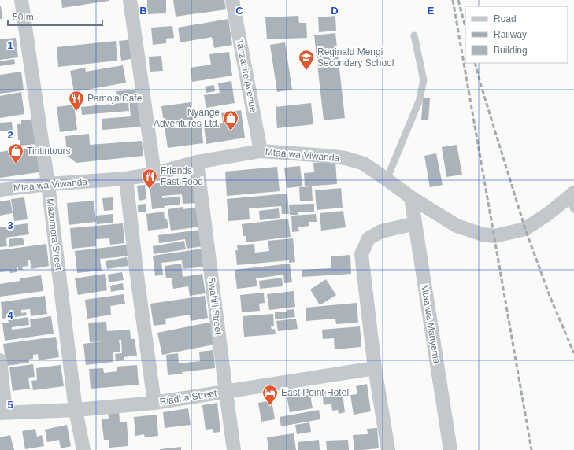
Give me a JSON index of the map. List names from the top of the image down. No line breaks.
{"streets":{"street":["Tanzanite Avenue","Mtaa wa Viwanda","Mazomora Street","Swahili Street","Mtaa wa Manyema","Riadha Street"]},"crossings":[["Tanzanite Avenue","Mtaa wa Viwanda"],["Mtaa wa Viwanda","Mazomora Street"],["Mtaa wa Viwanda","Swahili Street"],["Mtaa wa Viwanda","Mtaa wa Manyema"],["Mazomora Street","Riadha Street"],["Swahili Street","Riadha Street"]],"places":{"school or university":["Reginald Mengi Secondary School"],"restaurant":["Pamoja Cafe","Friends Fast Food"],"shop":["Nyange Adventures Ltd.","Tintintours"],"hotel":["East Point Hotel"]},"legend":["Road","Railway","Building"],"scale_bar":"50 m","grid":{"columns":["B","C","D","E"],"rows":["1","2","3","4","5"]}}
